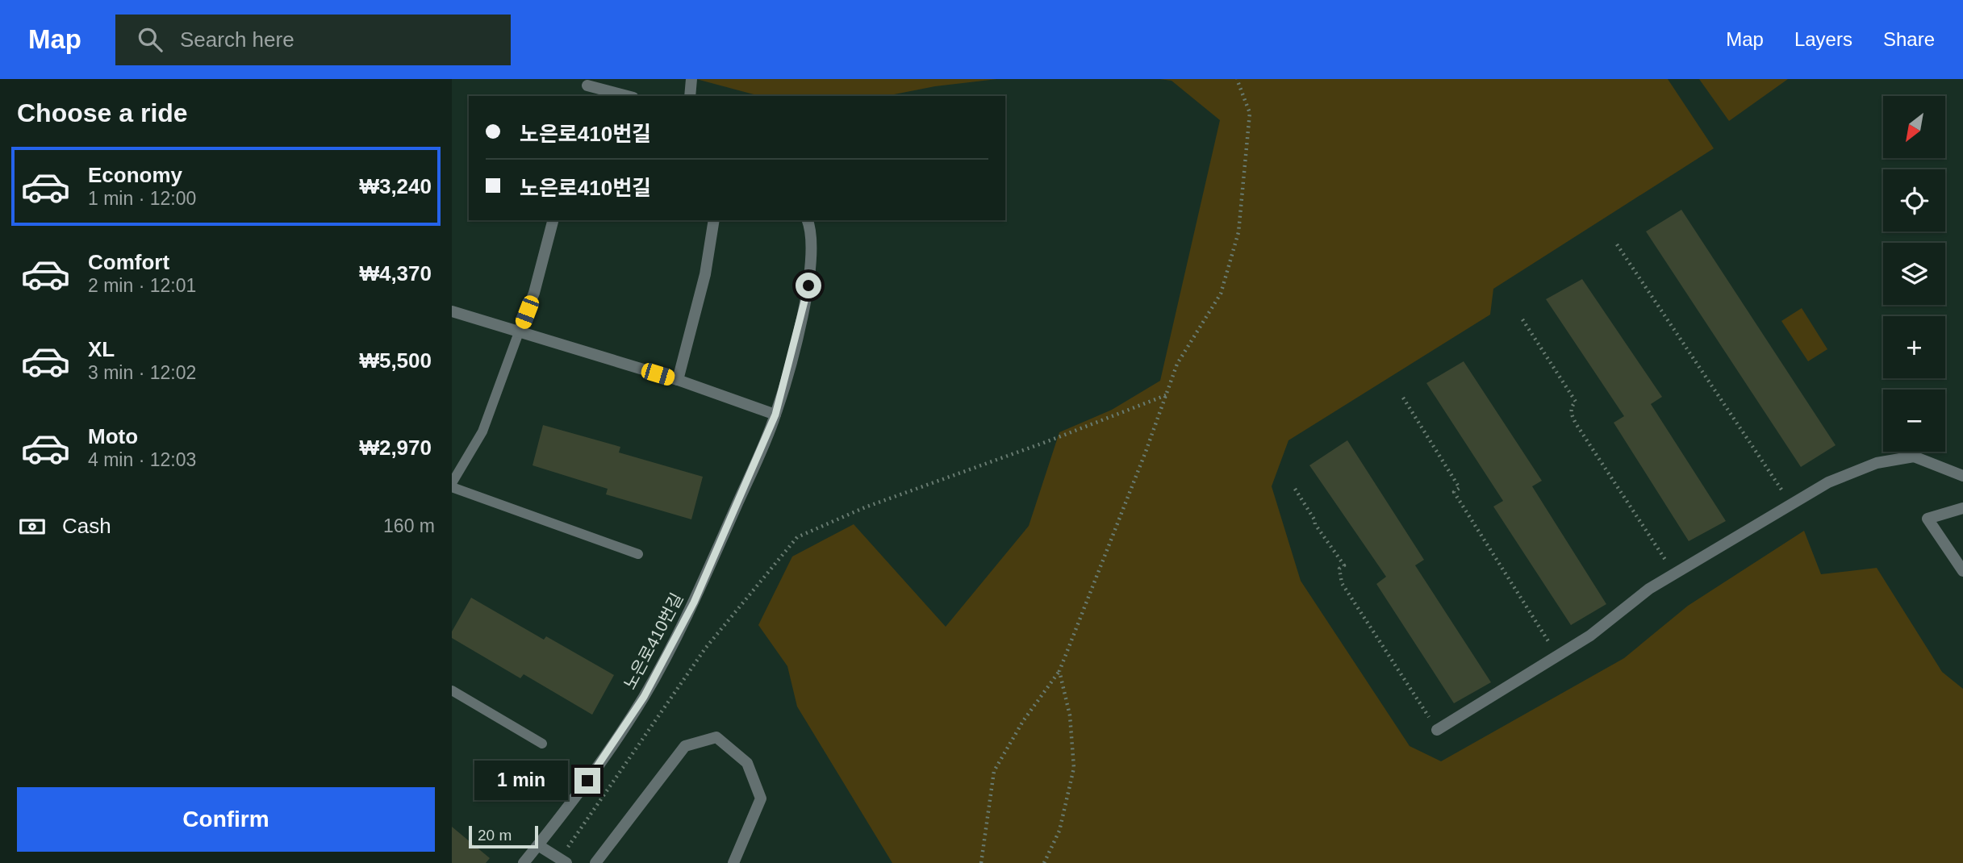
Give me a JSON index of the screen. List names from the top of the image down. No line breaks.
{"streets":{"street":["노은로410번길"]},"scale_bar":"20 m","north":"bottom left","page":{"header":"Map","search":"Search here","nav":["Map","Layers","Share"],"heading":"Choose a ride","map_buttons":["+","−"],"banner":["노은로410번길","노은로410번길"],"list":[{"name":"Economy","note":"1 min · 12:00","value":"₩3,240"},{"name":"Comfort","note":"2 min · 12:01","value":"₩4,370"},{"name":"XL","note":"3 min · 12:02","value":"₩5,500"},{"name":"Moto","note":"4 min · 12:03","value":"₩2,970"}],"pay":["Cash","160 m"],"bubble":"1 min","buttons":"Confirm","scale":"20 m"}}
